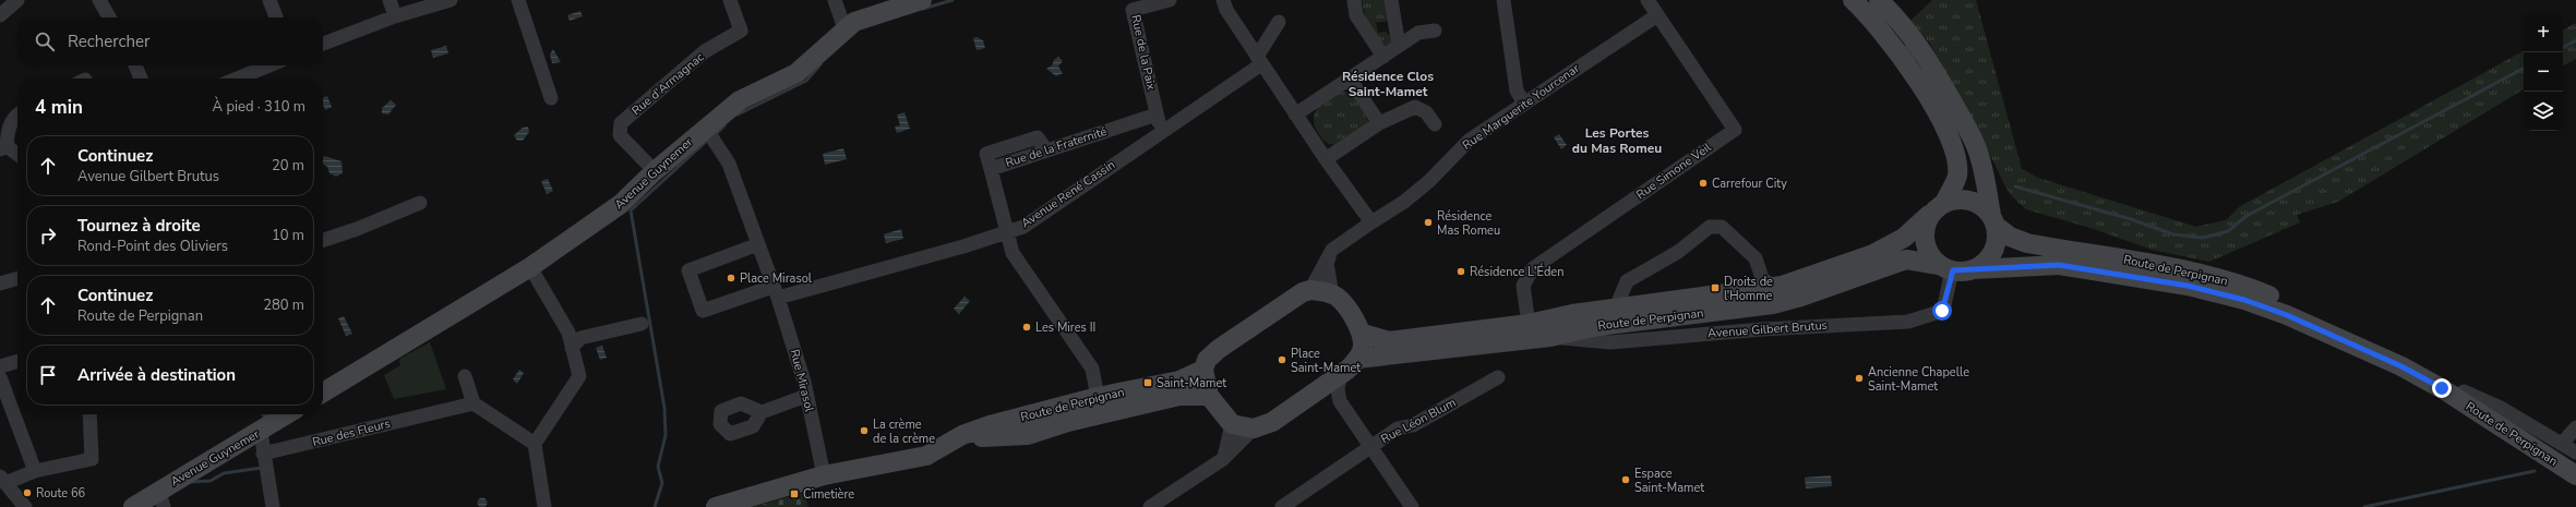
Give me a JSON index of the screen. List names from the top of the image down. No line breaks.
{"streets":{"main road":["Avenue Guynemer","Route de Perpignan"],"street":["Rue de la Paix","Rue d'Armagnac","Rue Marguerite Yourcenar","Rue de la Fraternité","Rue Simone Veil","Avenue René Cassin","Avenue Gilbert Brutus","Rue Mirasol","Rue Léon Blum","Rue des Fleurs"]},"crossings":[["Rue de la Paix","Rue de la Fraternité"],["Rue de la Paix","Avenue René Cassin"],["Rue d'Armagnac","Avenue Guynemer"],["Rue Marguerite Yourcenar","Rue Simone Veil"],["Rue de la Fraternité","Avenue René Cassin"],["Rue de la Fraternité","Route de Perpignan"],["Rue Simone Veil","Route de Perpignan"],["Avenue Guynemer","Rue Mirasol"],["Avenue René Cassin","Rue Mirasol"],["Route de Perpignan","Avenue Gilbert Brutus"],["Route de Perpignan","Rue Mirasol"]],"districts":["Résidence Clos Saint-Mamet","Les Portes du Mas Romeu"],"places":{"other":["Carrefour City","Résidence Mas Romeu","Résidence L'Éden","Place Mirasol","Les Mires II","Place Saint-Mamet","Ancienne Chapelle Saint-Mamet","La crème de la crème","Espace Saint-Mamet","Route 66"],"transit":["Droits de l'Homme","Saint-Mamet","Cimetière"]},"page":{"map_buttons":["+","−"],"search":"Rechercher","heading":["4 min","À pied · 310 m"],"list":[["Continuez","Avenue Gilbert Brutus","20 m"],["Tournez à droite","Rond-Point des Oliviers","10 m"],["Continuez","Route de Perpignan","280 m"],"Arrivée à destination"]}}
